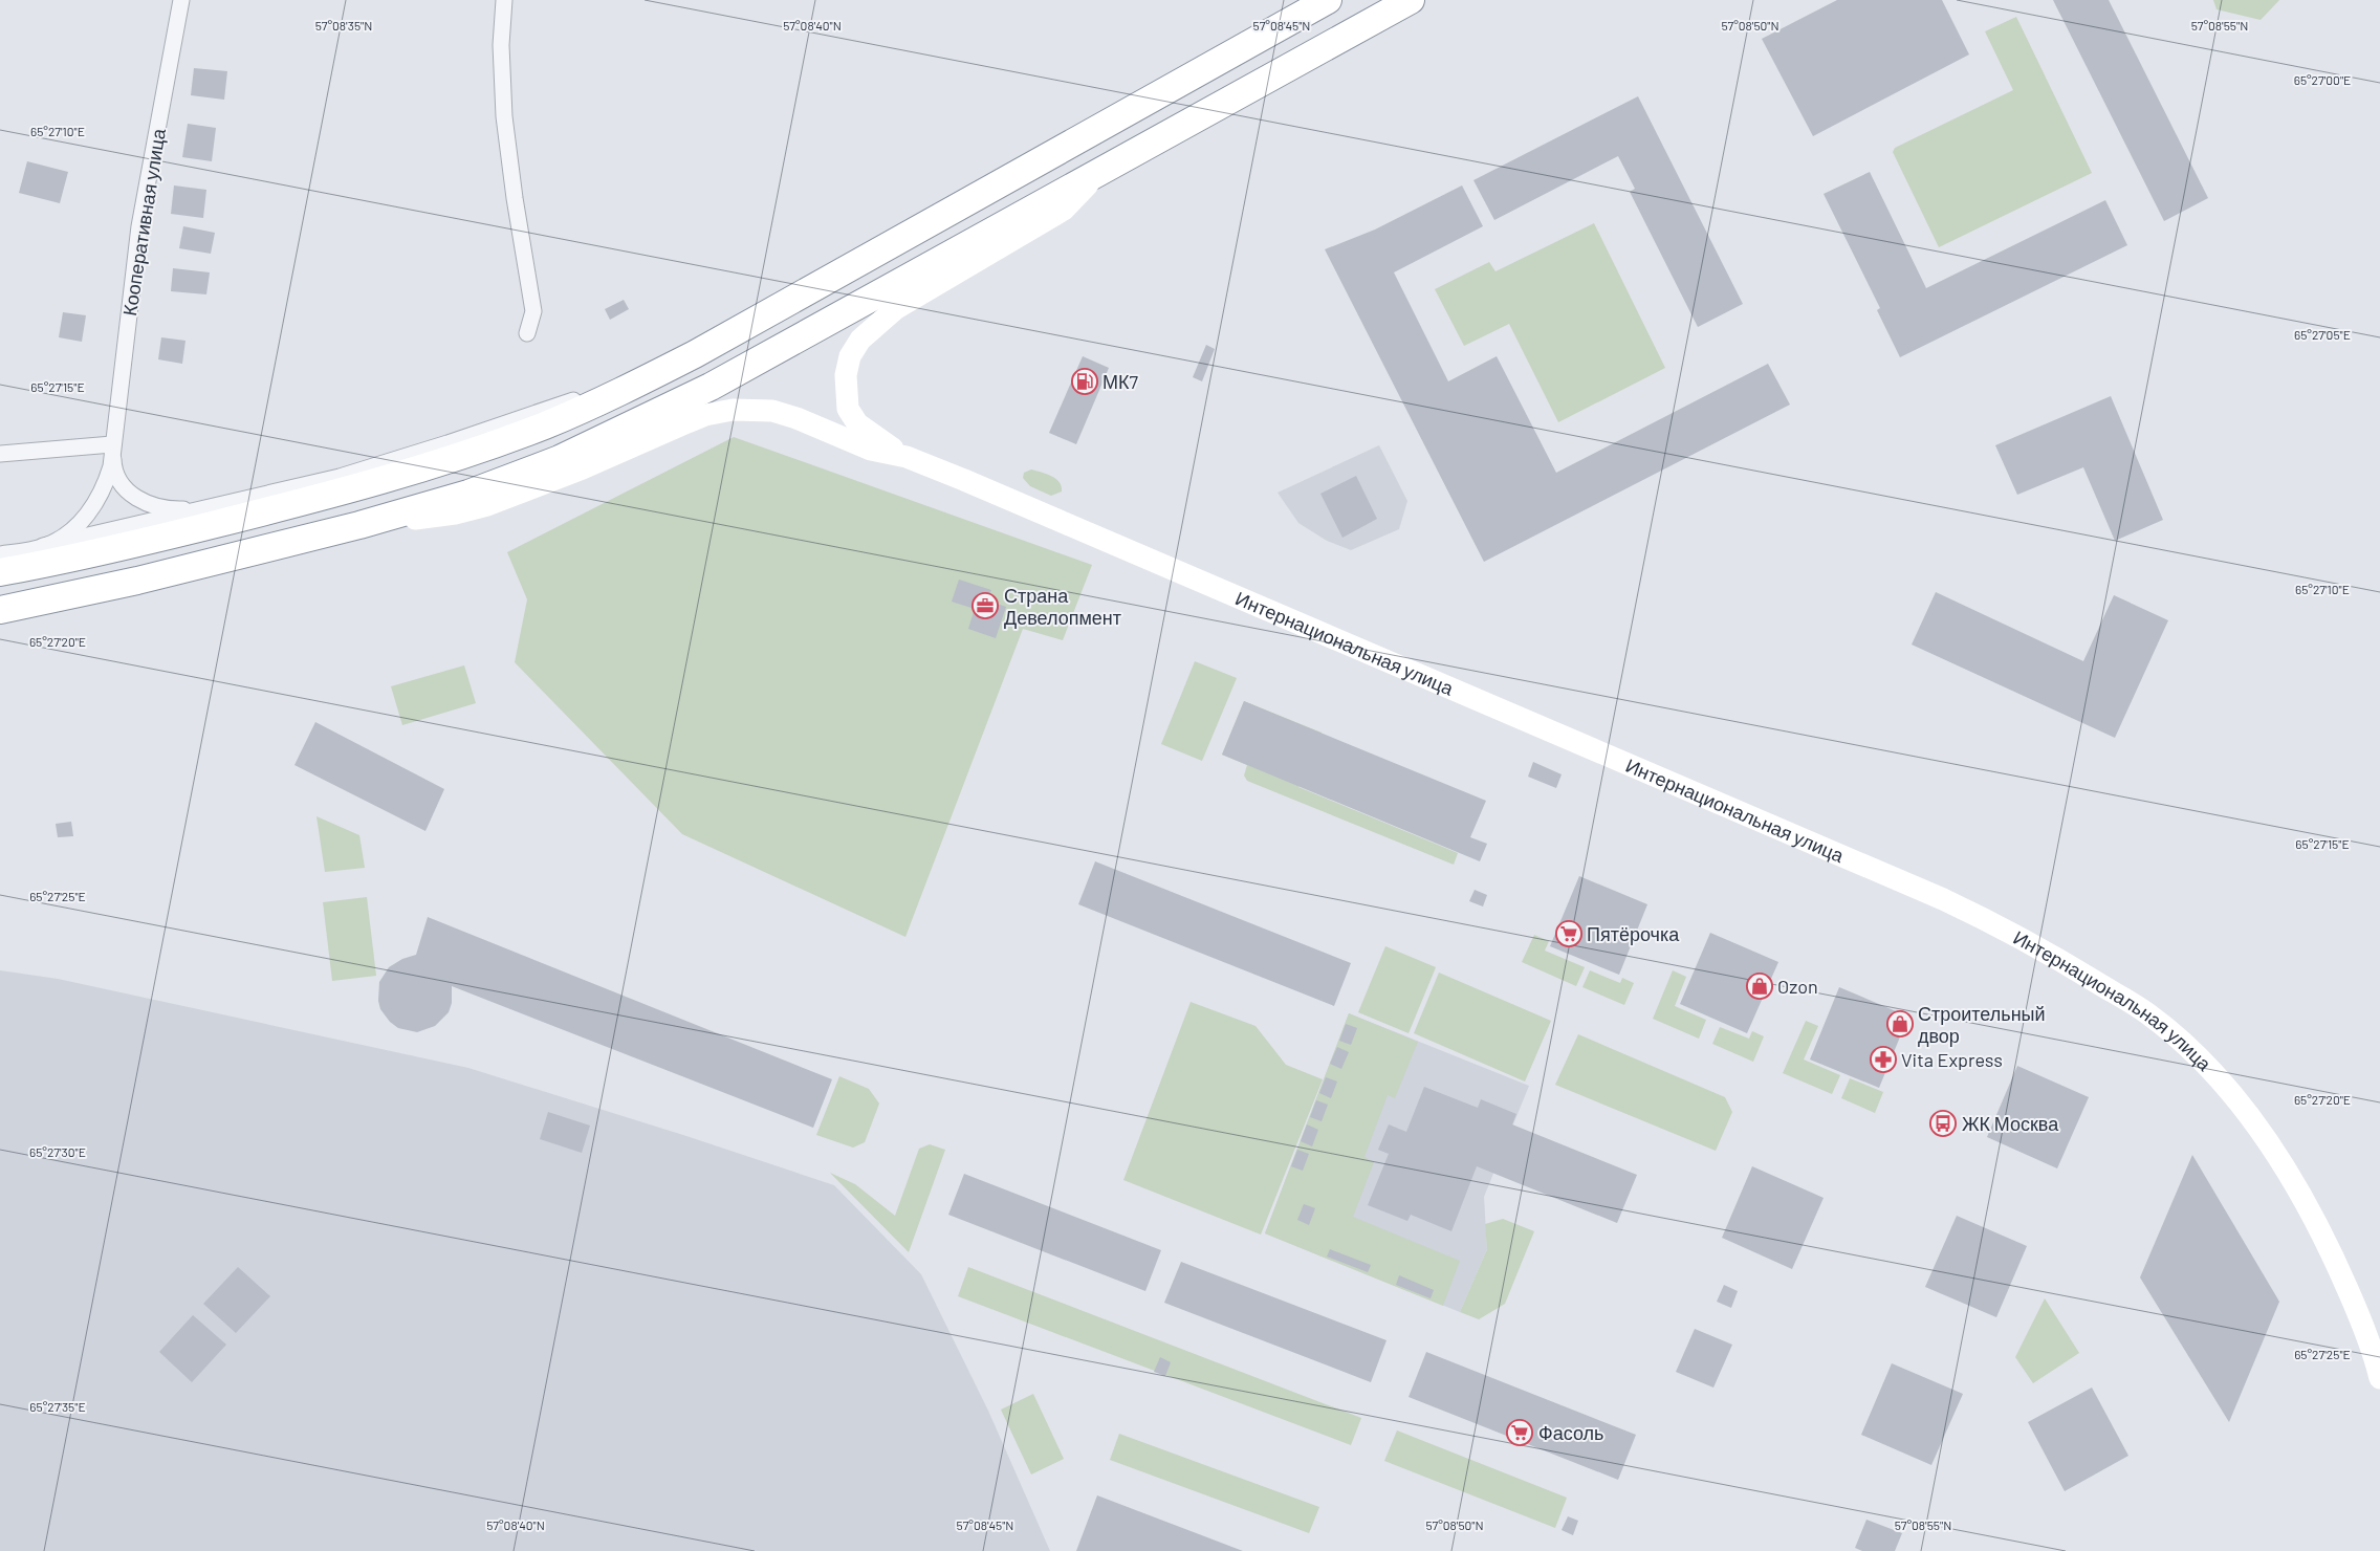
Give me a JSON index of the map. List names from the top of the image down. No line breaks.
{"streets":{"street":["Кооперативная улица","Интернациональная улица"]},"places":{"fuel station":["МК7"],"office":["Страна Девелопмент"],"supermarket":["Пятёрочка","Фасоль"],"shop":["Ozon","Строительный двор"],"pharmacy":["Vita Express"],"bus stop":["ЖК Москва"]},"coordinates":["57°08'50\"N","57°08'55\"N","57°08'35\"N","57°08'40\"N","57°08'45\"N","65°27'00\"E","65°27'10\"E","65°27'05\"E","65°27'15\"E","65°27'20\"E","65°27'25\"E","65°27'30\"E","65°27'35\"E"]}
